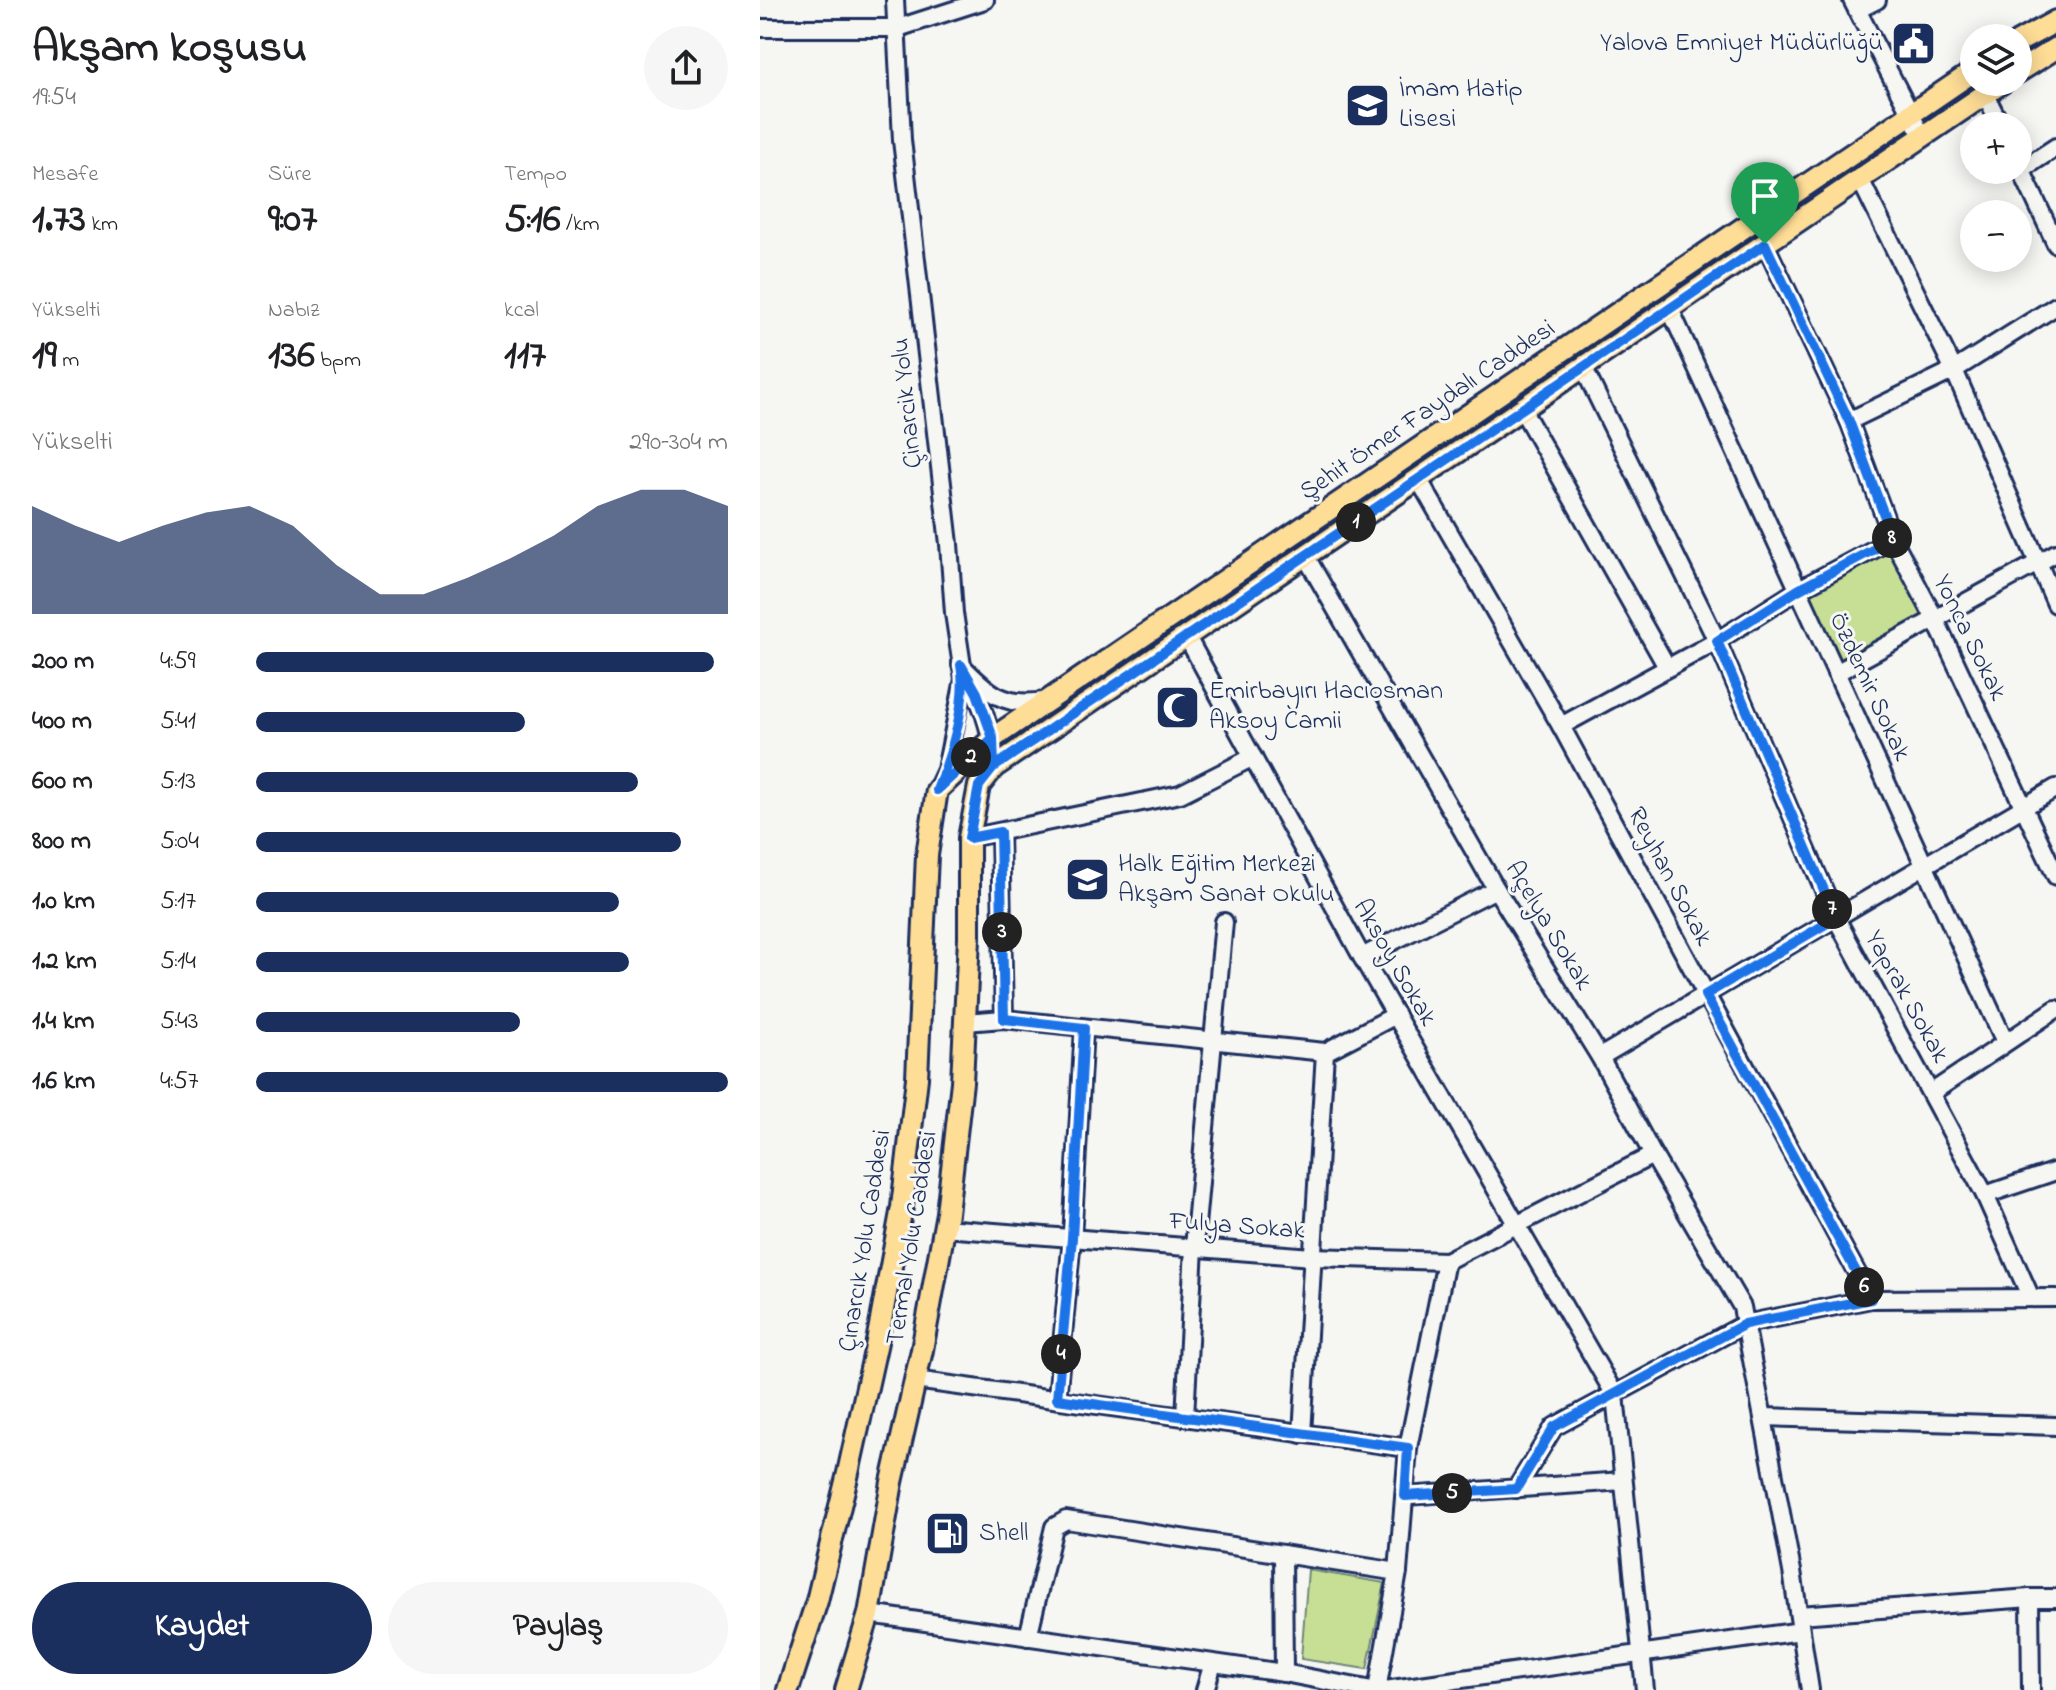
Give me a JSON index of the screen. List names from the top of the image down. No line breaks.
{"streets":{"main road":["Şehit Ömer Faydalı Caddesi","Termal Yolu Caddesi","Çınarcık Yolu Caddesi"],"street":["Çinarcik Yolu","Yonca Sokak","Özdemir Sokak","Reyhan Sokak","Açelya Sokak","Aksoy Sokak","Yaprak Sokak","Fulya Sokak"]},"crossings":[["Çinarcik Yolu","Şehit Ömer Faydalı Caddesi"],["Çinarcik Yolu","Çınarcık Yolu Caddesi"],["Şehit Ömer Faydalı Caddesi","Yonca Sokak"],["Şehit Ömer Faydalı Caddesi","Özdemir Sokak"],["Şehit Ömer Faydalı Caddesi","Reyhan Sokak"],["Şehit Ömer Faydalı Caddesi","Açelya Sokak"],["Şehit Ömer Faydalı Caddesi","Aksoy Sokak"],["Şehit Ömer Faydalı Caddesi","Yaprak Sokak"],["Şehit Ömer Faydalı Caddesi","Termal Yolu Caddesi"],["Şehit Ömer Faydalı Caddesi","Çınarcık Yolu Caddesi"],["Açelya Sokak","Fulya Sokak"],["Aksoy Sokak","Fulya Sokak"],["Fulya Sokak","Termal Yolu Caddesi"]],"places":{"public building":["Yalova Emniyet Müdürlüğü"],"school or university":["İmam Hatip Lisesi","Halk Eğitim Merkezi Akşam Sanat Okulu"],"mosque":["Emirbayırı Hacıosman Aksoy Camii"],"fuel station":["Shell"]},"page":{"heading":["Akşam koşusu","19:54"],"map_buttons":["+","−"],"stats":[["Mesafe","1.73 km"],["Süre","9:07"],["Tempo","5:16 /km"],["Yükselti","19 m"],["Nabız","136 bpm"],["kcal","117"]],"chart":["Yükselti","290–304 m"],"pins":["1","8","2","7","3","6","4","5"],"list":[{"name":"200 m","note":"4:59"},{"name":"400 m","note":"5:41"},{"name":"600 m","note":"5:13"},{"name":"800 m","note":"5:04"},{"name":"1.0 km","note":"5:17"},{"name":"1.2 km","note":"5:14"},{"name":"1.4 km","note":"5:43"},{"name":"1.6 km","note":"4:57"}],"buttons":["Kaydet","Paylaş"]}}
